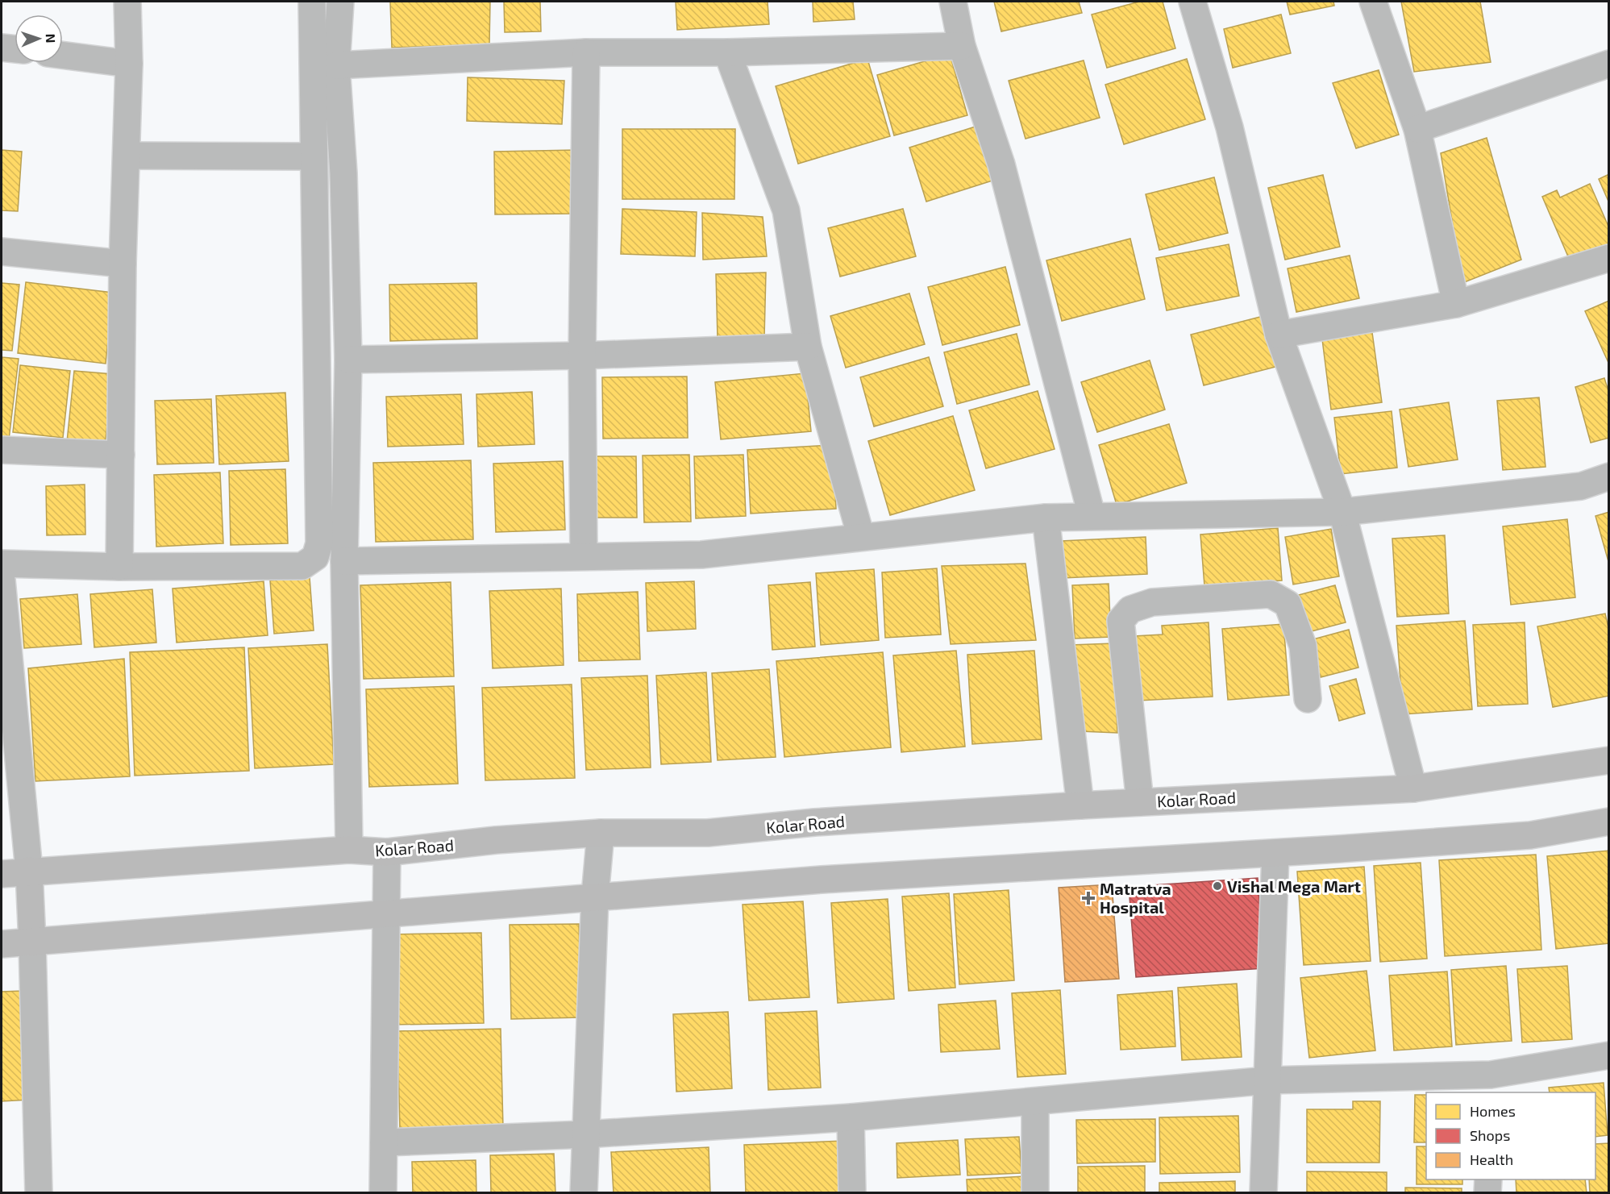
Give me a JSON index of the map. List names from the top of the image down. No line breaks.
{"streets":{"main road":["Kolar Road"]},"places":{"other":["Vishal Mega Mart"],"health":["Matratva Hospital"]},"legend":["Homes","Shops","Health"],"north":"right"}
